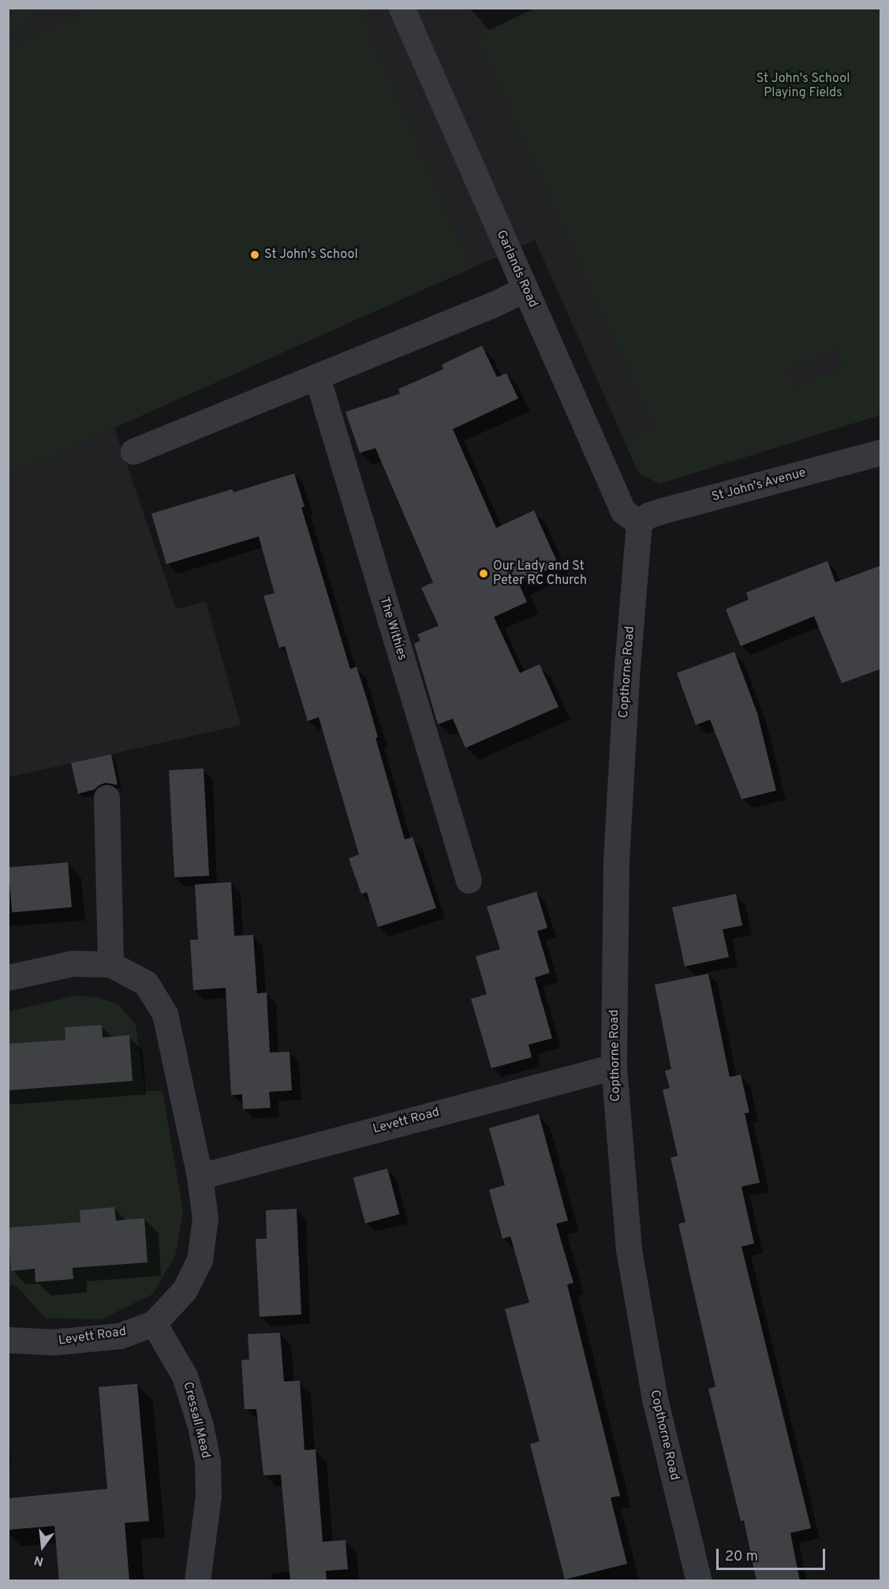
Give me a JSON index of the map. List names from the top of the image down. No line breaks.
{"streets":{"street":["Garlands Road","St John's Avenue","The Withies","Copthorne Road","Levett Road","Cressall Mead"]},"crossings":[["Garlands Road","St John's Avenue"],["Garlands Road","Copthorne Road"],["St John's Avenue","Copthorne Road"],["Copthorne Road","Levett Road"],["Levett Road","Cressall Mead"]],"parks":["St John's School Playing Fields"],"places":["St John's School","Our Lady and St Peter RC Church"],"scale_bar":"20 m","north":"bottom"}
